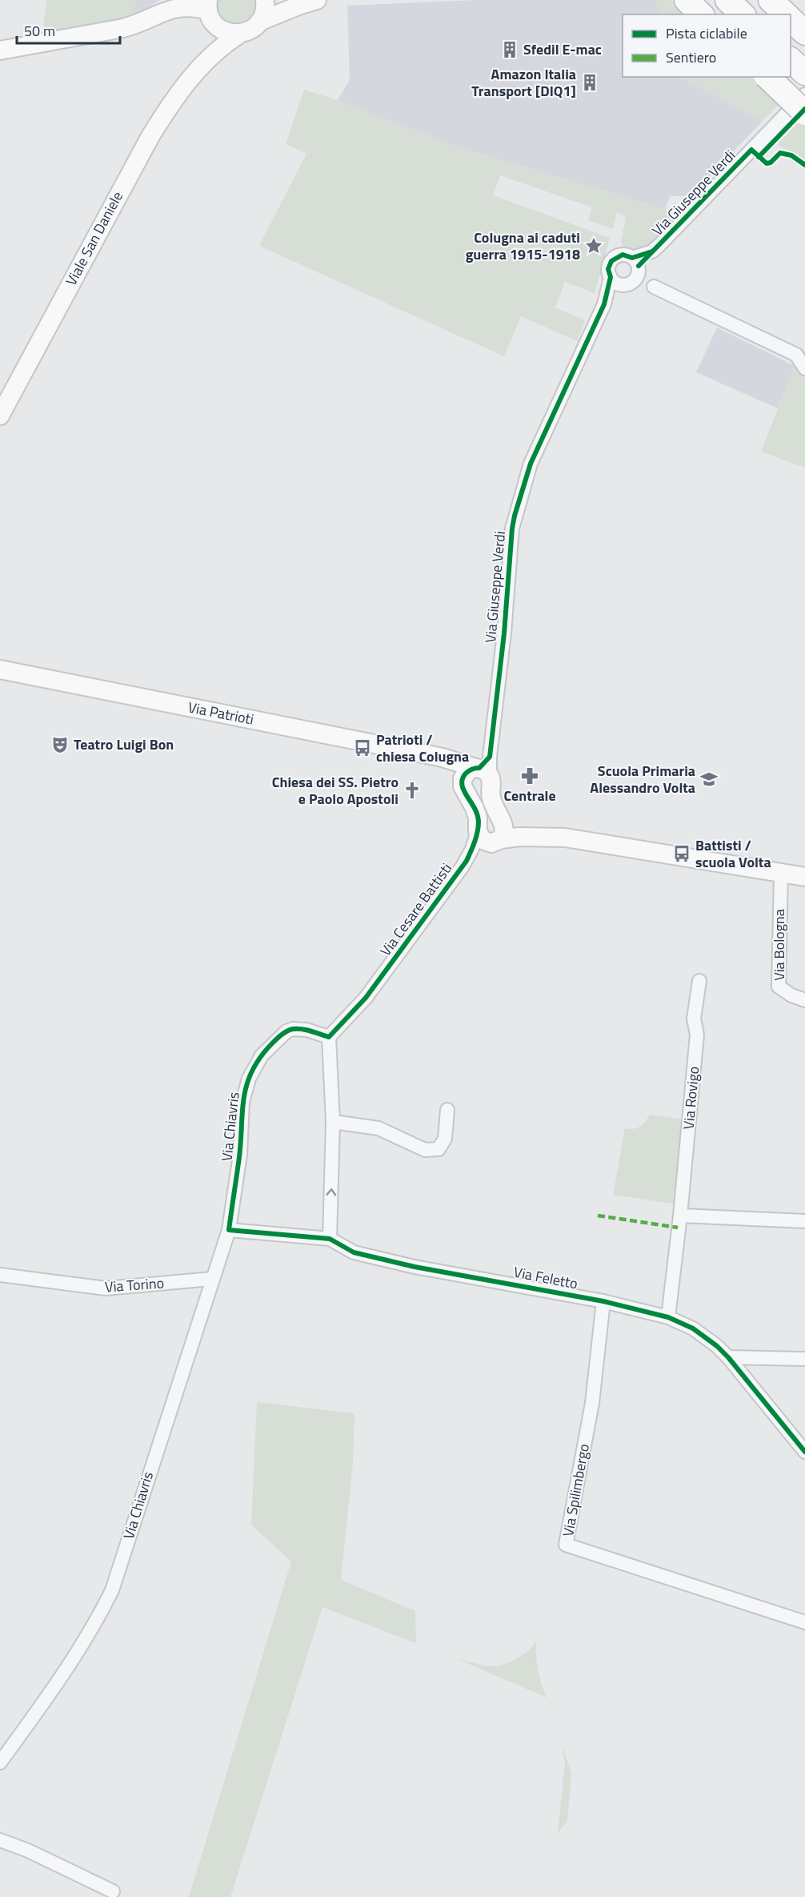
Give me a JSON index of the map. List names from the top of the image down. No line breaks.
{"streets":{"street":["Via Giuseppe Verdi","Viale San Daniele","Via Patrioti","Via Cesare Battisti","Via Bologna","Via Rovigo","Via Chiavris","Via Feletto","Via Torino","Via Spilimbergo"]},"crossings":[["Via Giuseppe Verdi","Via Patrioti"],["Via Cesare Battisti","Via Chiavris"],["Via Rovigo","Via Feletto"],["Via Chiavris","Via Feletto"],["Via Chiavris","Via Torino"],["Via Feletto","Via Spilimbergo"]],"places":{"building":["Sfedil E-mac","Amazon Italia Transport [DIQ1]"],"place":["Colugna ai caduti guerra 1915-1918"],"theatre":["Teatro Luigi Bon"],"bus stop":["Patrioti / chiesa Colugna","Battisti / scuola Volta"],"pharmacy":["Centrale"],"school or university":["Scuola Primaria Alessandro Volta"],"church":["Chiesa dei SS. Pietro e Paolo Apostoli"]},"legend":["Pista ciclabile","Sentiero"],"scale_bar":"50 m"}
